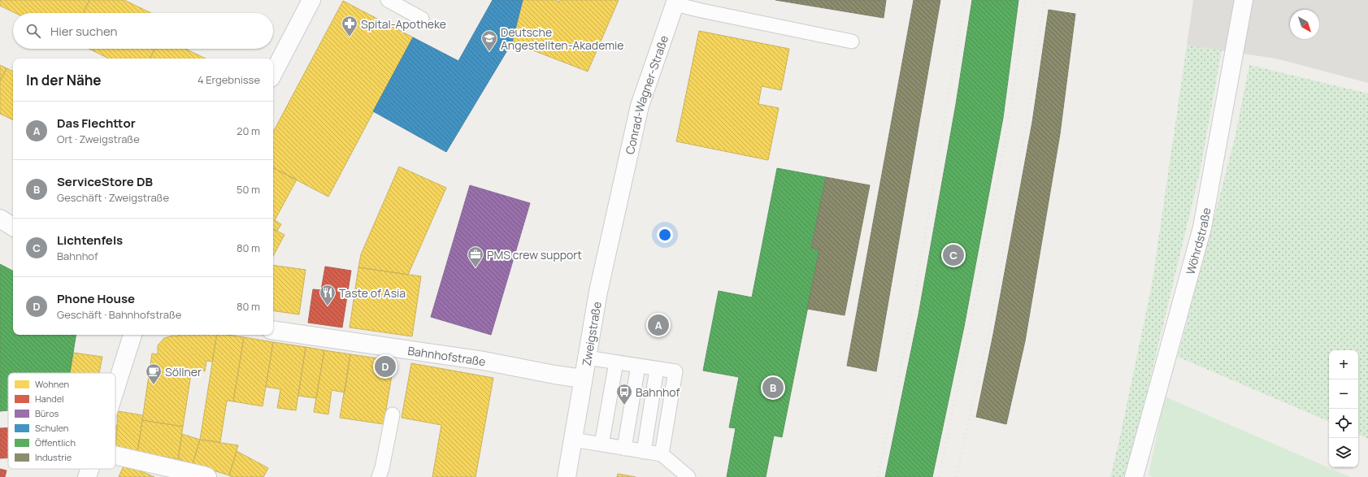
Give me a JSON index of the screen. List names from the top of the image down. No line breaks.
{"streets":{"street":["Conrad-Wagner-Straße","Wöhrdstraße","Zweigstraße","Bahnhofstraße"]},"crossings":[["Conrad-Wagner-Straße","Zweigstraße"],["Zweigstraße","Bahnhofstraße"]],"places":{"pharmacy":["Spital-Apotheke"],"school or university":["Deutsche Angestellten-Akademie"],"office":["PMS crew support"],"restaurant":["Taste of Asia"],"cafe":["Söllner"],"bus stop":["Bahnhof"]},"legend":["Wohnen","Handel","Büros","Schulen","Öffentlich","Industrie"],"north":"bottom right","page":{"search":"Hier suchen","heading":["In der Nähe","4 Ergebnisse"],"list":[{"mark":"A","name":"Das Flechttor","note":"Ort · Zweigstraße","value":"20 m"},{"mark":"B","name":"ServiceStore DB","note":"Geschäft · Zweigstraße","value":"50 m"},{"mark":"C","name":"Lichtenfels","note":"Bahnhof","value":"80 m"},{"mark":"D","name":"Phone House","note":"Geschäft · Bahnhofstraße","value":"80 m"}],"pins":["C","A","D","B"],"map_buttons":["+","−"]}}
